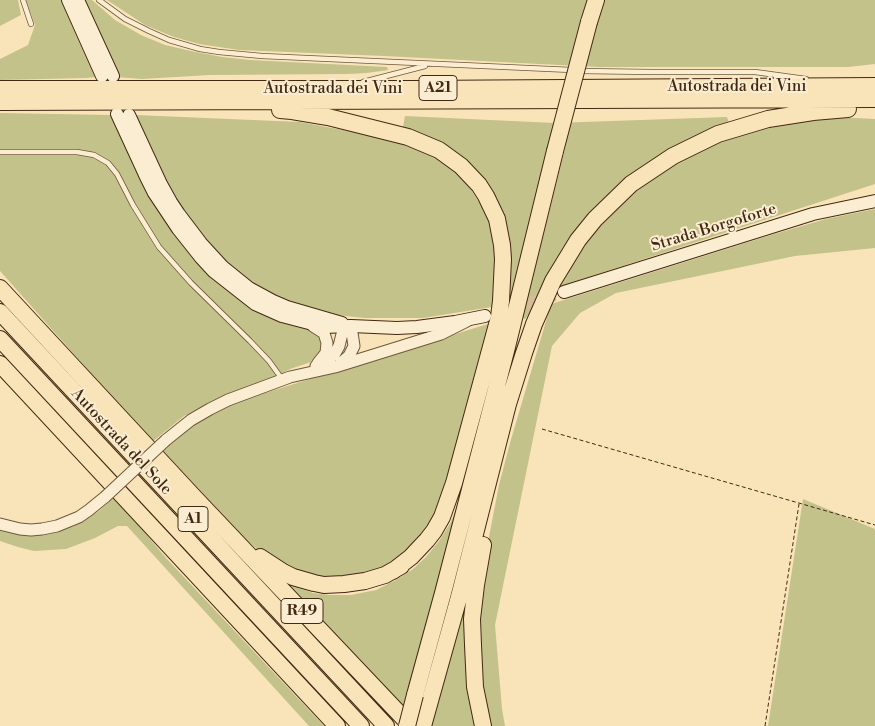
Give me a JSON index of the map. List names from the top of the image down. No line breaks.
{"streets":{"highway":["Autostrada dei Vini","A21","Autostrada del Sole","A1","R49"],"main road":["Strada Borgoforte"]}}
